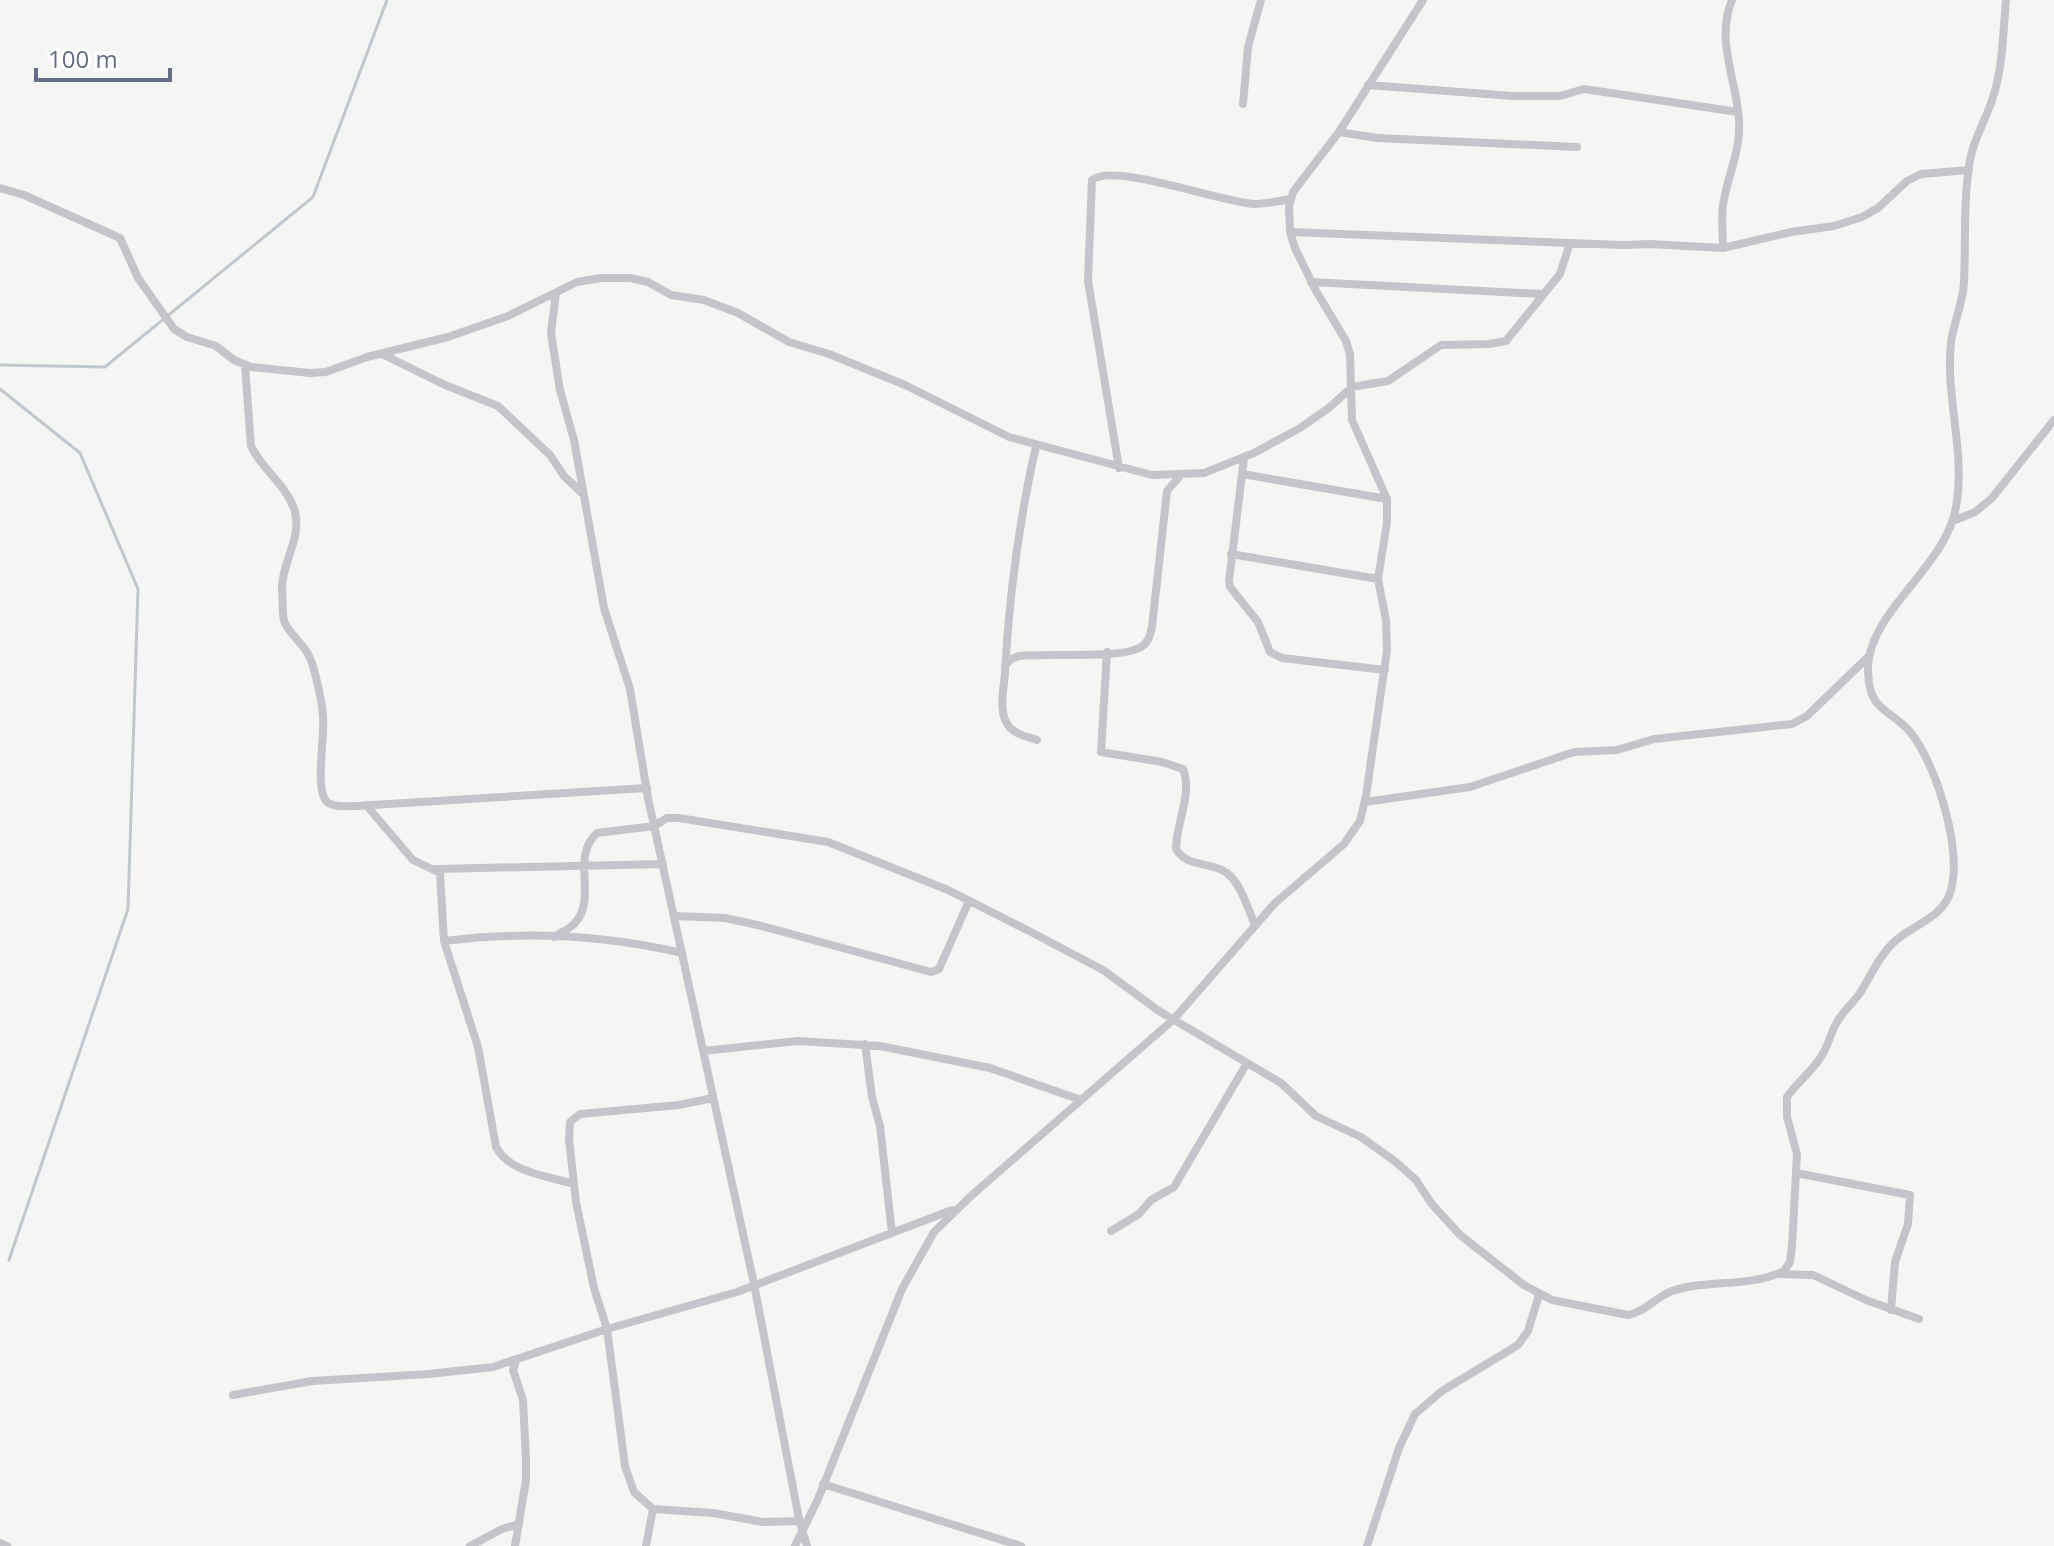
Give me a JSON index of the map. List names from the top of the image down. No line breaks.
{"scale_bar":"100 m"}
